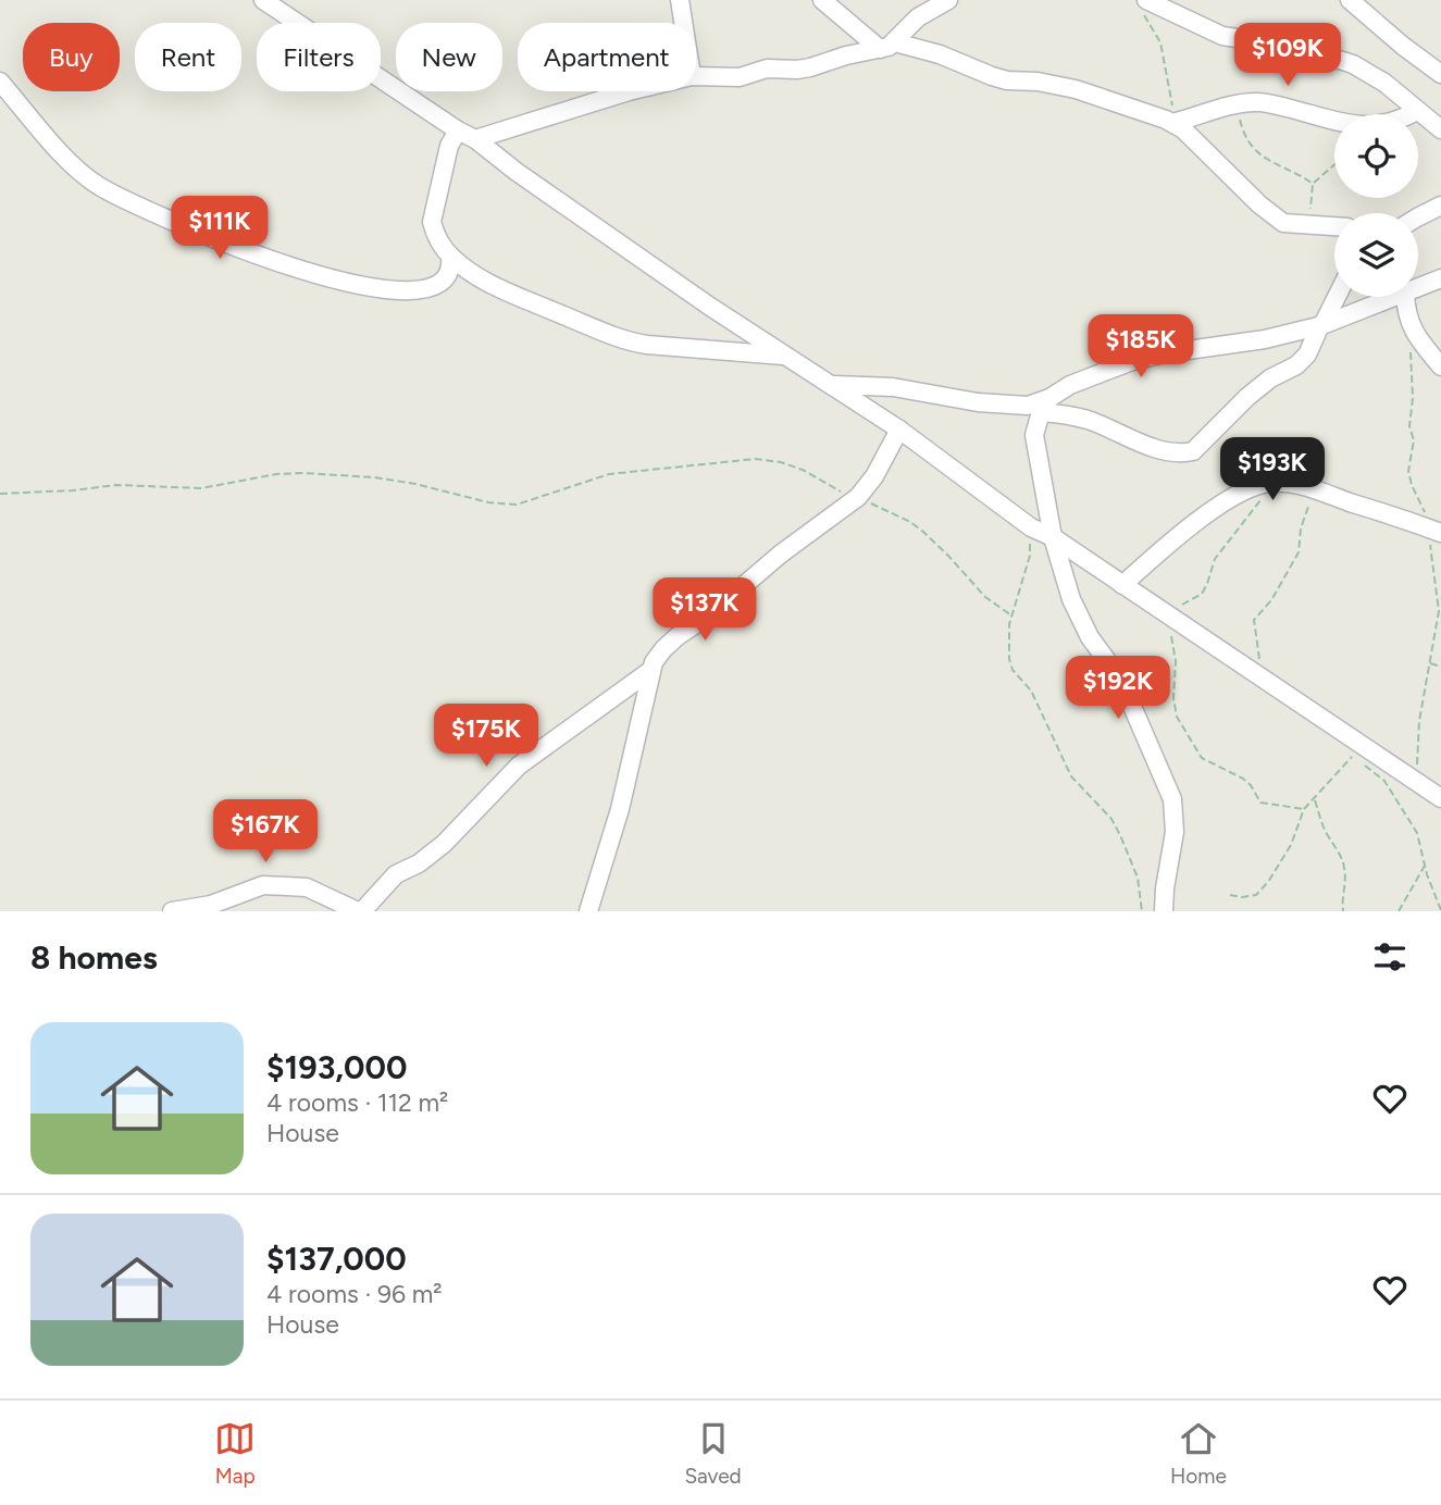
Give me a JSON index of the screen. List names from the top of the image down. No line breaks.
{"page":{"price":["$109K","$111K","$185K","$193K","$137K","$192K","$175K","$167K"],"chip":["Buy","Rent","Filters","New","Apartment"],"heading":"8 homes","list":[{"name":"$193,000","note":"4 rooms · 112 m² · House"},{"name":"$137,000","note":"4 rooms · 96 m² · House"}],"tabs":["Map","Saved","Home"]}}
